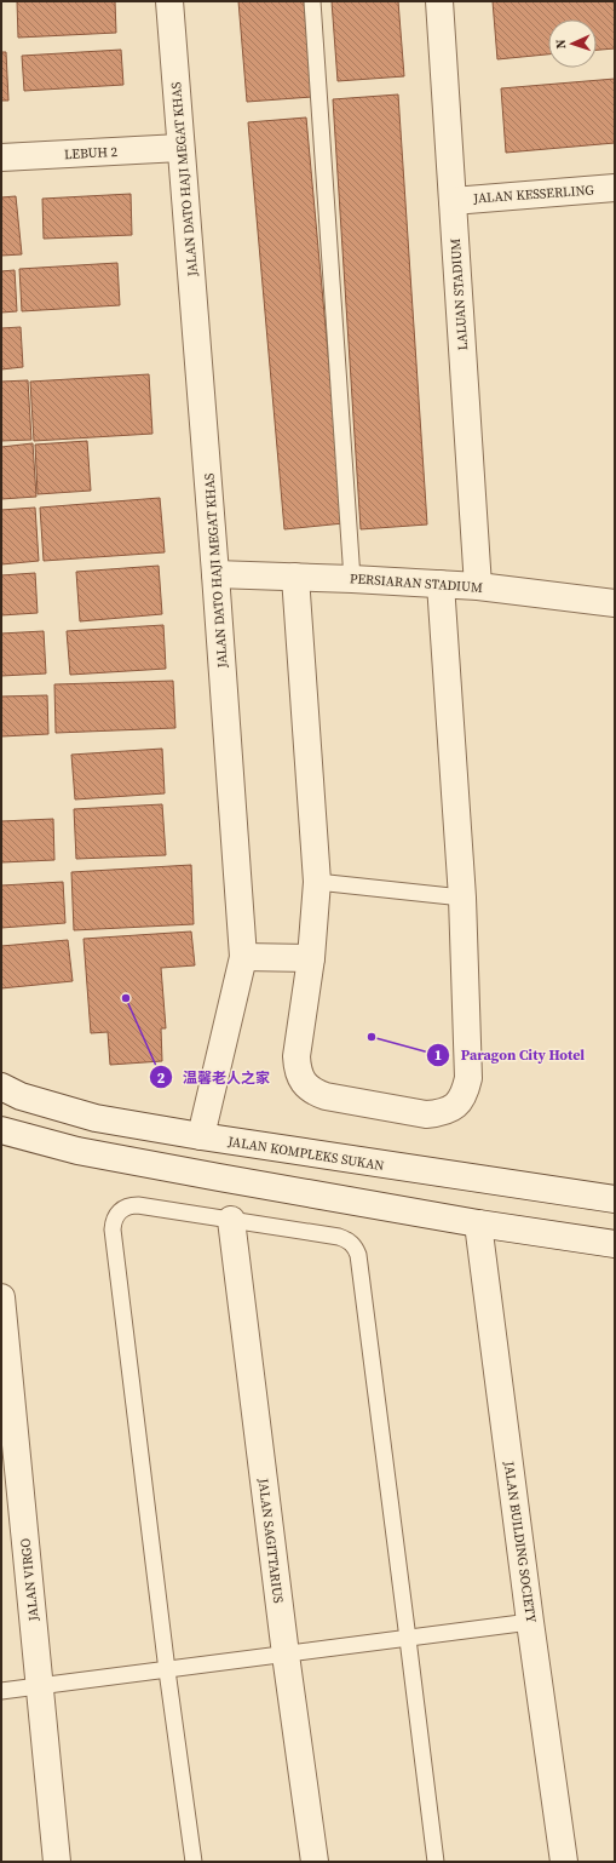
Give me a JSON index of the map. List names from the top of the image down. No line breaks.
{"streets":{"street":["LEBUH 2","JALAN DATO HAJI MEGAT KHAS","JALAN KESSERLING","LALUAN STADIUM","PERSIARAN STADIUM","JALAN KOMPLEKS SUKAN","JALAN SAGITTARIUS","JALAN BUILDING SOCIETY","JALAN VIRGO"]},"crossings":[["LEBUH 2","JALAN DATO HAJI MEGAT KHAS"],["JALAN DATO HAJI MEGAT KHAS","PERSIARAN STADIUM"],["JALAN DATO HAJI MEGAT KHAS","JALAN KOMPLEKS SUKAN"],["JALAN KESSERLING","LALUAN STADIUM"],["LALUAN STADIUM","PERSIARAN STADIUM"]],"places":["温馨老人之家","Paragon City Hotel"],"north":"left"}
